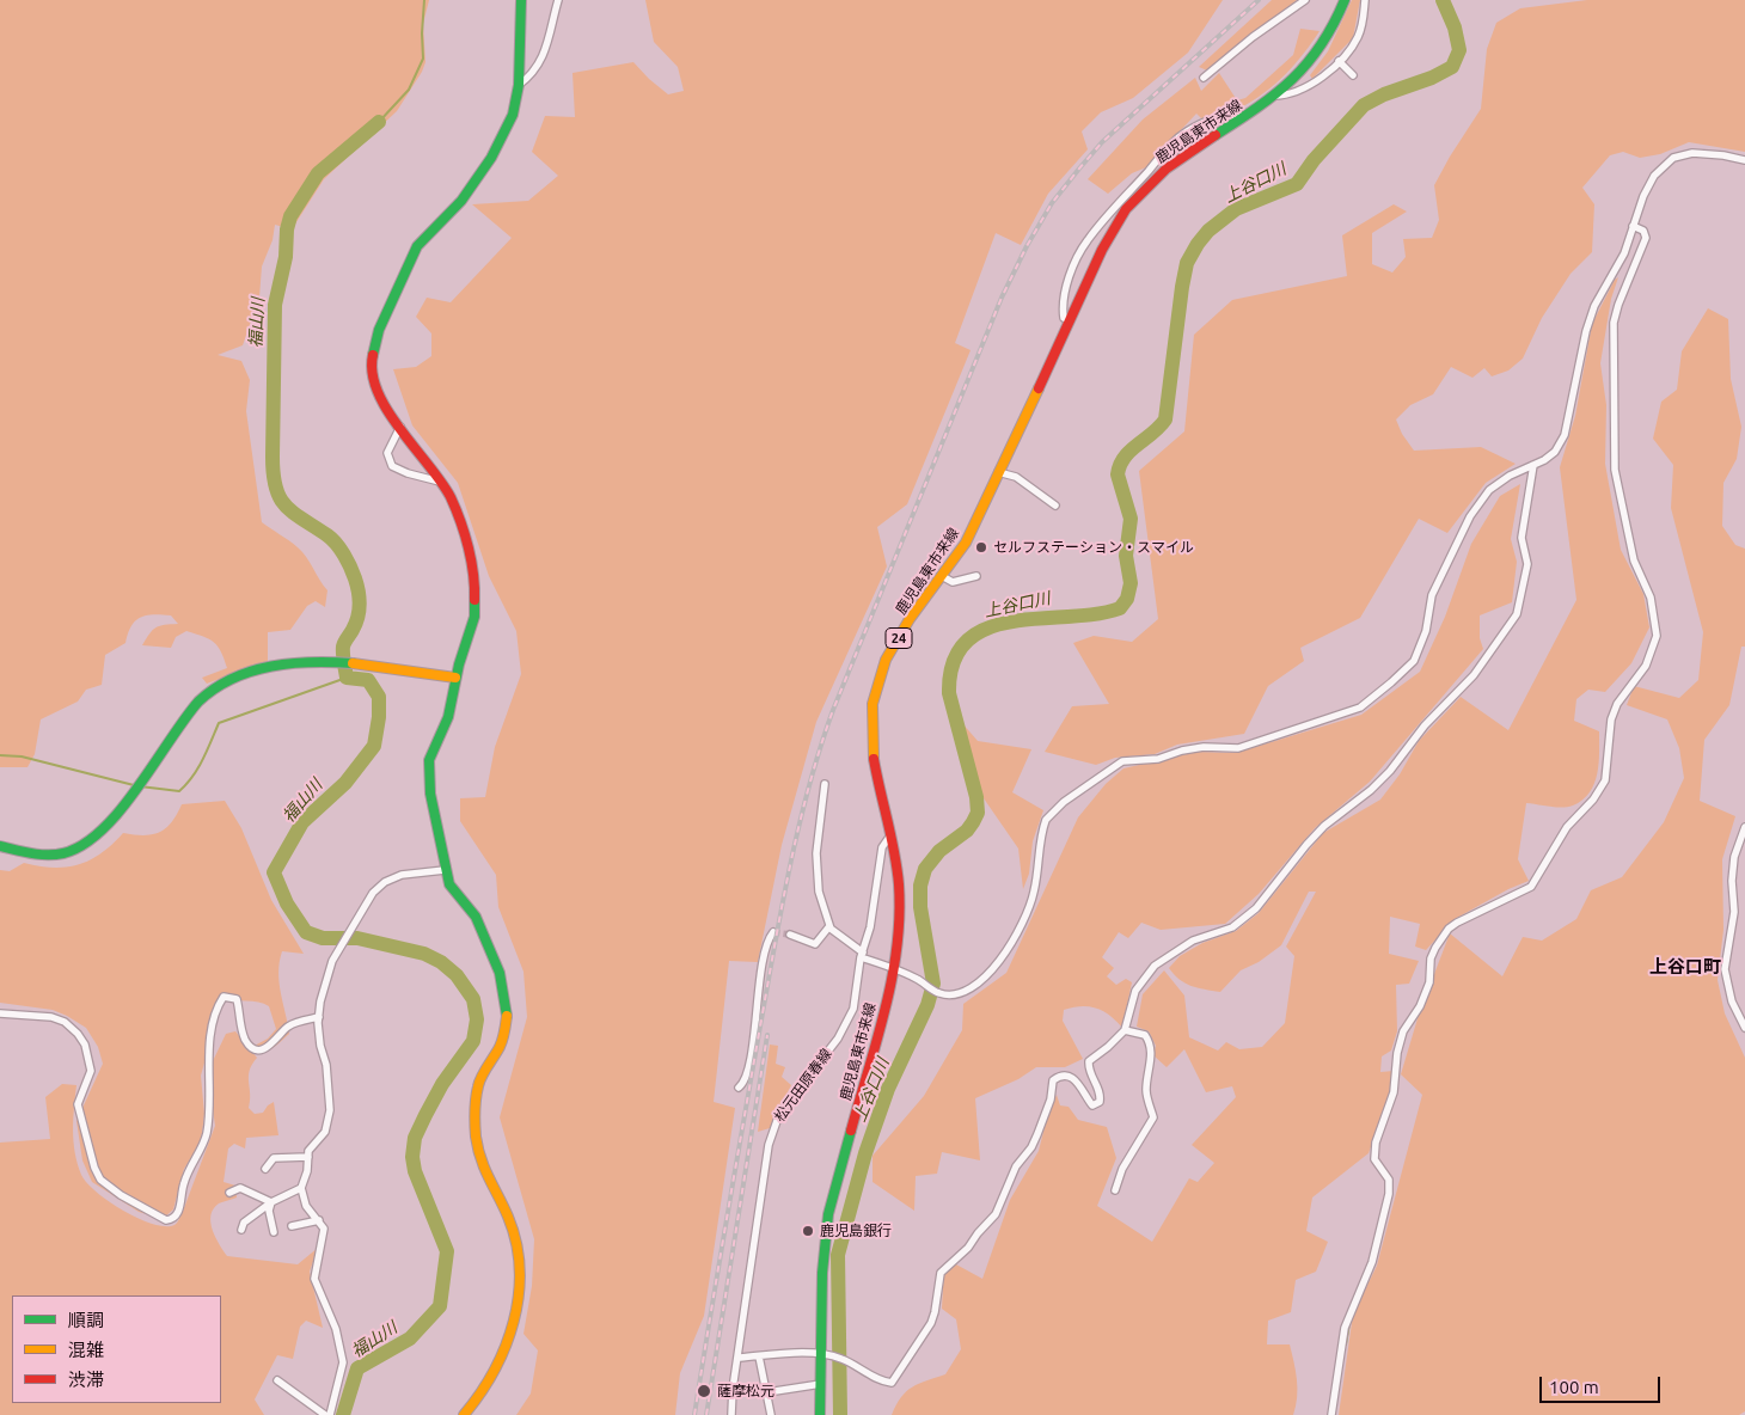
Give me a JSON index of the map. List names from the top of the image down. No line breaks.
{"streets":{"street":["鹿児島東市来線","24","松元田原春線"]},"crossings":[["鹿児島東市来線","松元田原春線"]],"districts":["上谷口町"],"water":["上谷口川","福山川"],"places":["セルフステーション・スマイル","鹿児島銀行","薩摩松元"],"legend":["順調","混雑","渋滞"],"scale_bar":"100 m"}
